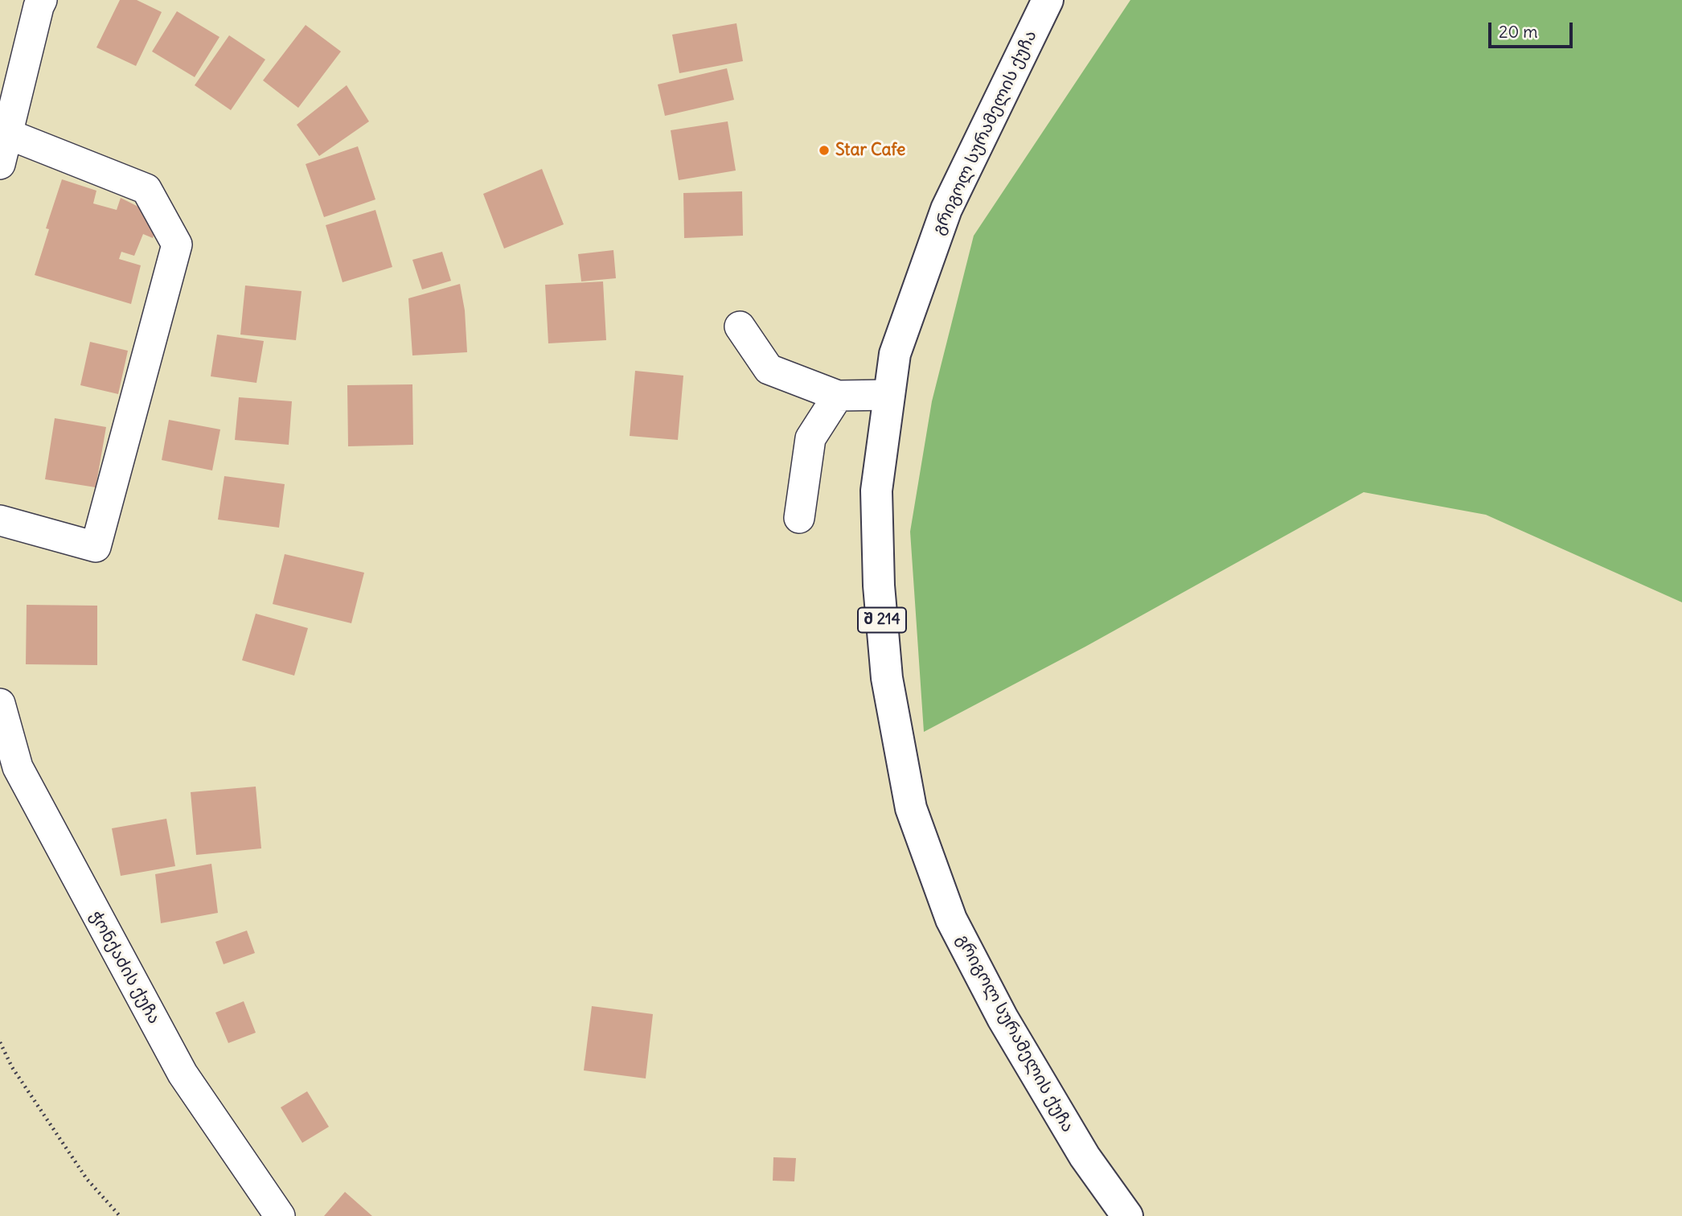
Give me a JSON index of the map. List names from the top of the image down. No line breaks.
{"streets":{"main road":["გრიგოლ სურამელის ქუჩა","შ 214"],"street":["ჭონქაძის ქუჩა"]},"places":["Star Cafe"],"scale_bar":"20 m"}
